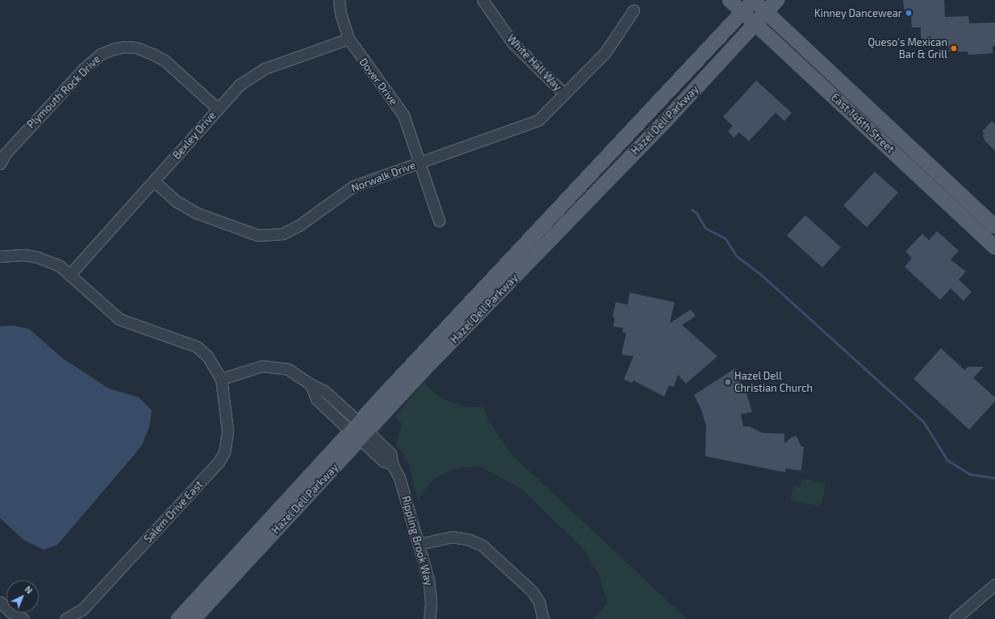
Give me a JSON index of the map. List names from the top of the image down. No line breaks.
{"streets":{"main road":["Hazel Dell Parkway","East 146th Street"],"street":["White Hall Way","Dover Drive","Plymouth Rock Drive","Bexley Drive","Norwalk Drive","Salem Drive East","Rippling Brook Way"]},"crossings":[["White Hall Way","Norwalk Drive"],["Dover Drive","Bexley Drive"],["Dover Drive","Norwalk Drive"],["Plymouth Rock Drive","Bexley Drive"],["Hazel Dell Parkway","East 146th Street"],["Hazel Dell Parkway","Rippling Brook Way"],["Bexley Drive","Norwalk Drive"],["Salem Drive East","Rippling Brook Way"]],"places":["Kinney Dancewear","Queso's Mexican Bar & Grill","Hazel Dell Christian Church"],"north":"top right"}
